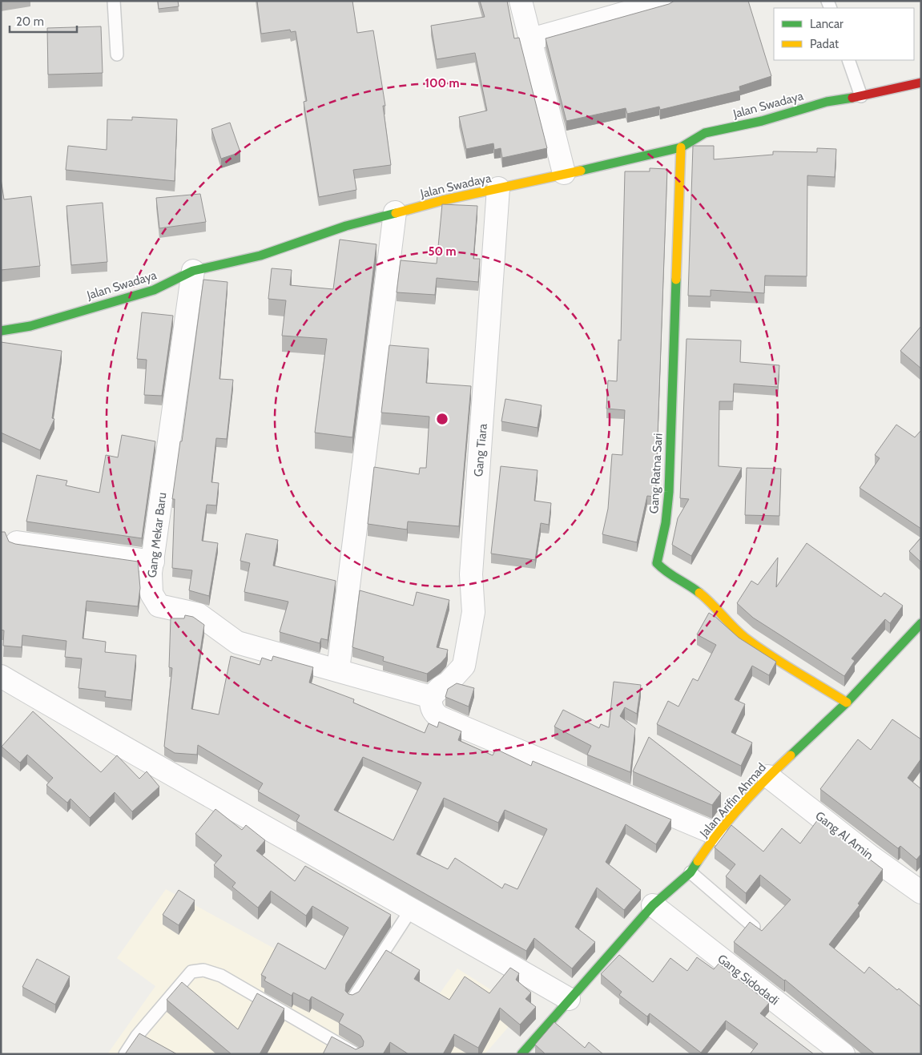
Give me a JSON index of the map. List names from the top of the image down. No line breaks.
{"streets":{"street":["Jalan Swadaya","Gang Tiara","Gang Ratna Sari","Gang Mekar Baru","Jalan Arifin Ahmad","Gang Al Amin","Gang Sidodadi"]},"crossings":[["Jalan Swadaya","Gang Tiara"],["Jalan Swadaya","Gang Ratna Sari"],["Jalan Swadaya","Gang Mekar Baru"],["Gang Tiara","Gang Mekar Baru"],["Gang Ratna Sari","Jalan Arifin Ahmad"],["Jalan Arifin Ahmad","Gang Al Amin"],["Jalan Arifin Ahmad","Gang Sidodadi"]],"legend":["Lancar","Padat"],"scale_bar":"20 m","rings":["100 m","50 m"]}
